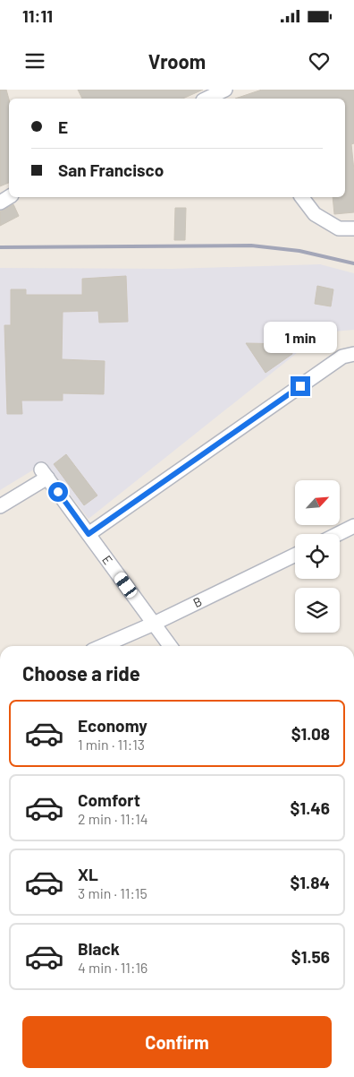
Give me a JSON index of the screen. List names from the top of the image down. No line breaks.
{"streets":{"street":["E","B"]},"crossings":[["E","B"]],"north":"top right","page":{"status":"11:11","header":"Vroom","banner":["E","San Francisco"],"bubble":"1 min","heading":"Choose a ride","list":[{"name":"Economy","note":"1 min · 11:13","value":"$1.08"},{"name":"Comfort","note":"2 min · 11:14","value":"$1.46"},{"name":"XL","note":"3 min · 11:15","value":"$1.84"},{"name":"Black","note":"4 min · 11:16","value":"$1.56"}],"buttons":"Confirm"}}
